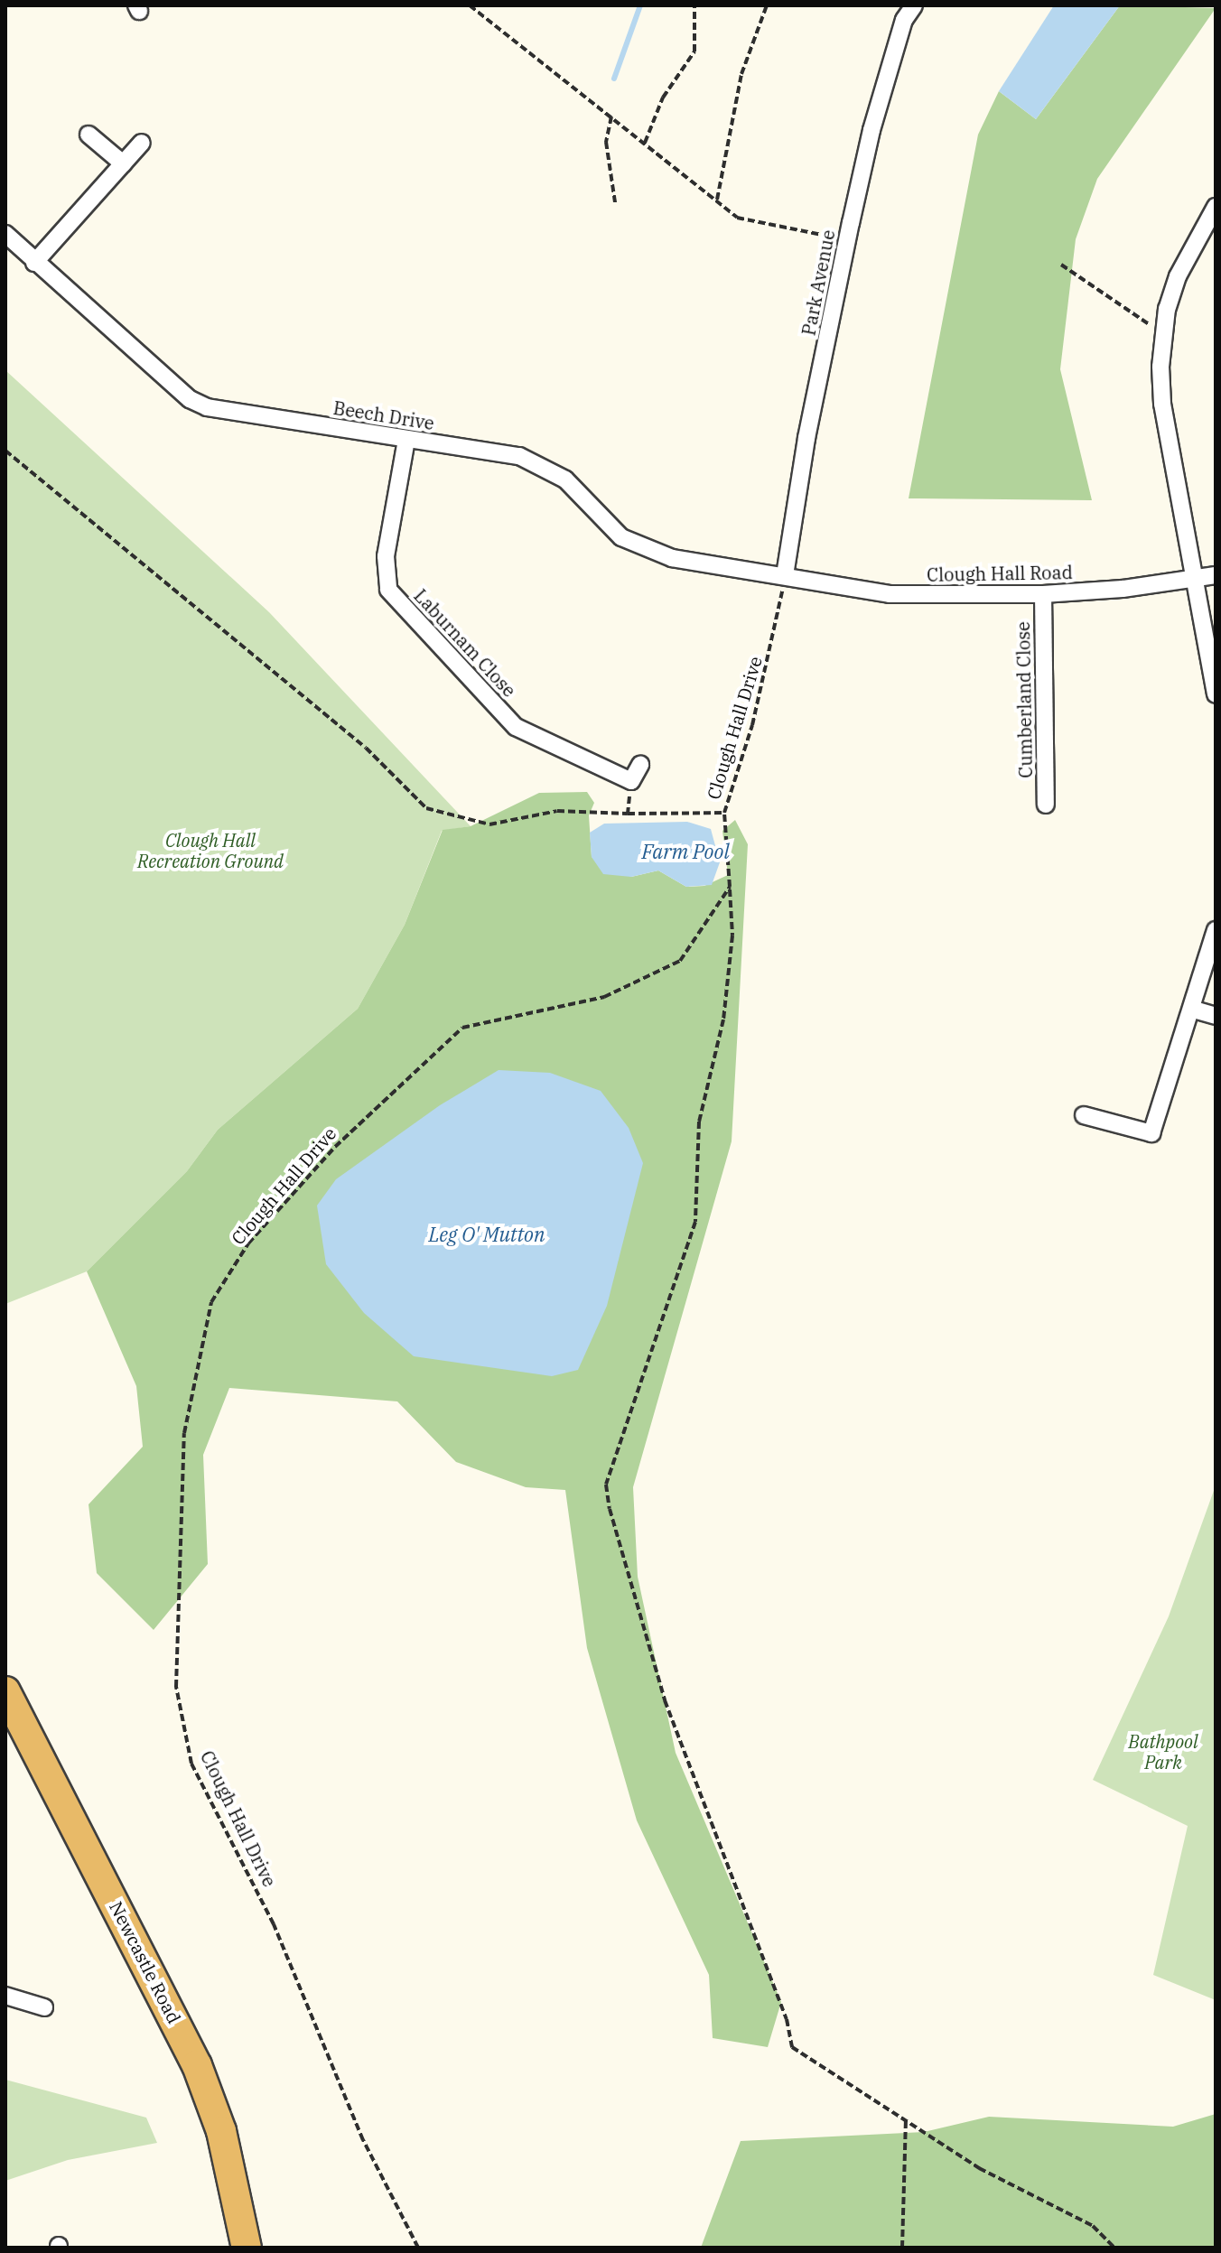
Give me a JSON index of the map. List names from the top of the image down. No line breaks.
{"streets":{"highway":["Newcastle Road"],"street":["Park Avenue","Beech Drive","Clough Hall Road","Laburnam Close","Cumberland Close"],"path":["Clough Hall Drive"]},"crossings":[["Park Avenue","Beech Drive"],["Park Avenue","Clough Hall Road"],["Park Avenue","Clough Hall Drive"],["Beech Drive","Clough Hall Road"],["Beech Drive","Laburnam Close"],["Beech Drive","Clough Hall Drive"],["Clough Hall Road","Cumberland Close"],["Clough Hall Road","Clough Hall Drive"]],"water":["Farm Pool","Leg O' Mutton"],"parks":["Clough Hall Recreation Ground","Bathpool Park"]}
